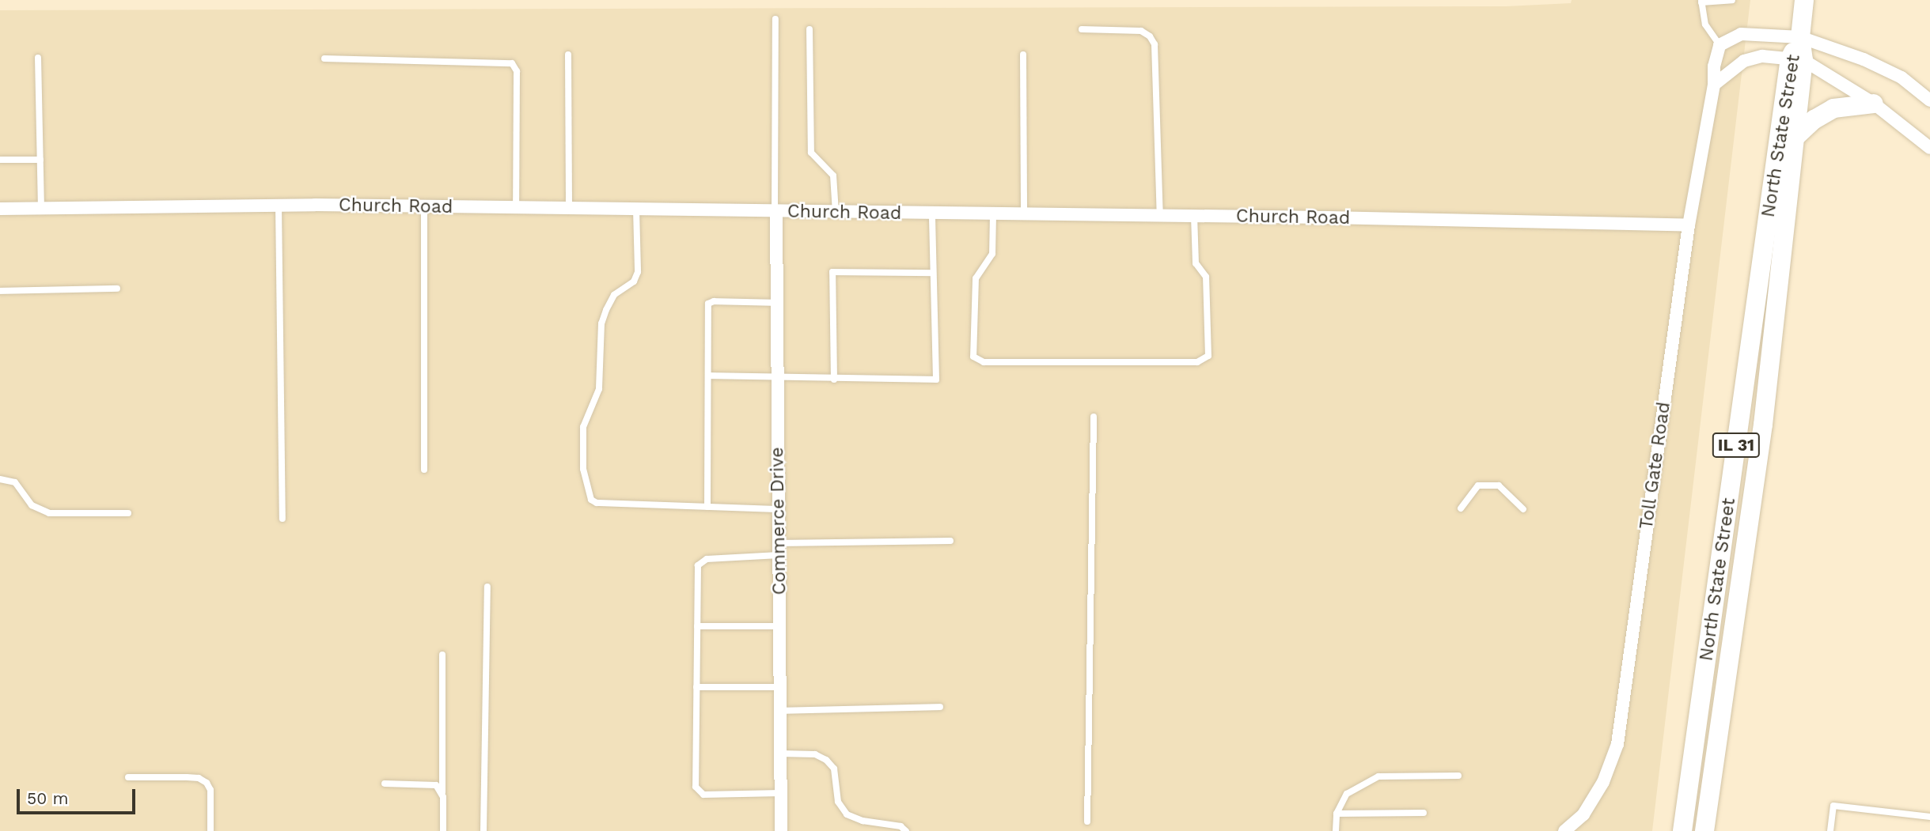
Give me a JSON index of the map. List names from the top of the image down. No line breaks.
{"streets":{"main road":["North State Street","IL 31"],"street":["Church Road","Toll Gate Road","Commerce Drive"]},"crossings":[["North State Street","IL 31"],["Church Road","Toll Gate Road"],["Church Road","Commerce Drive"]],"scale_bar":"50 m"}
